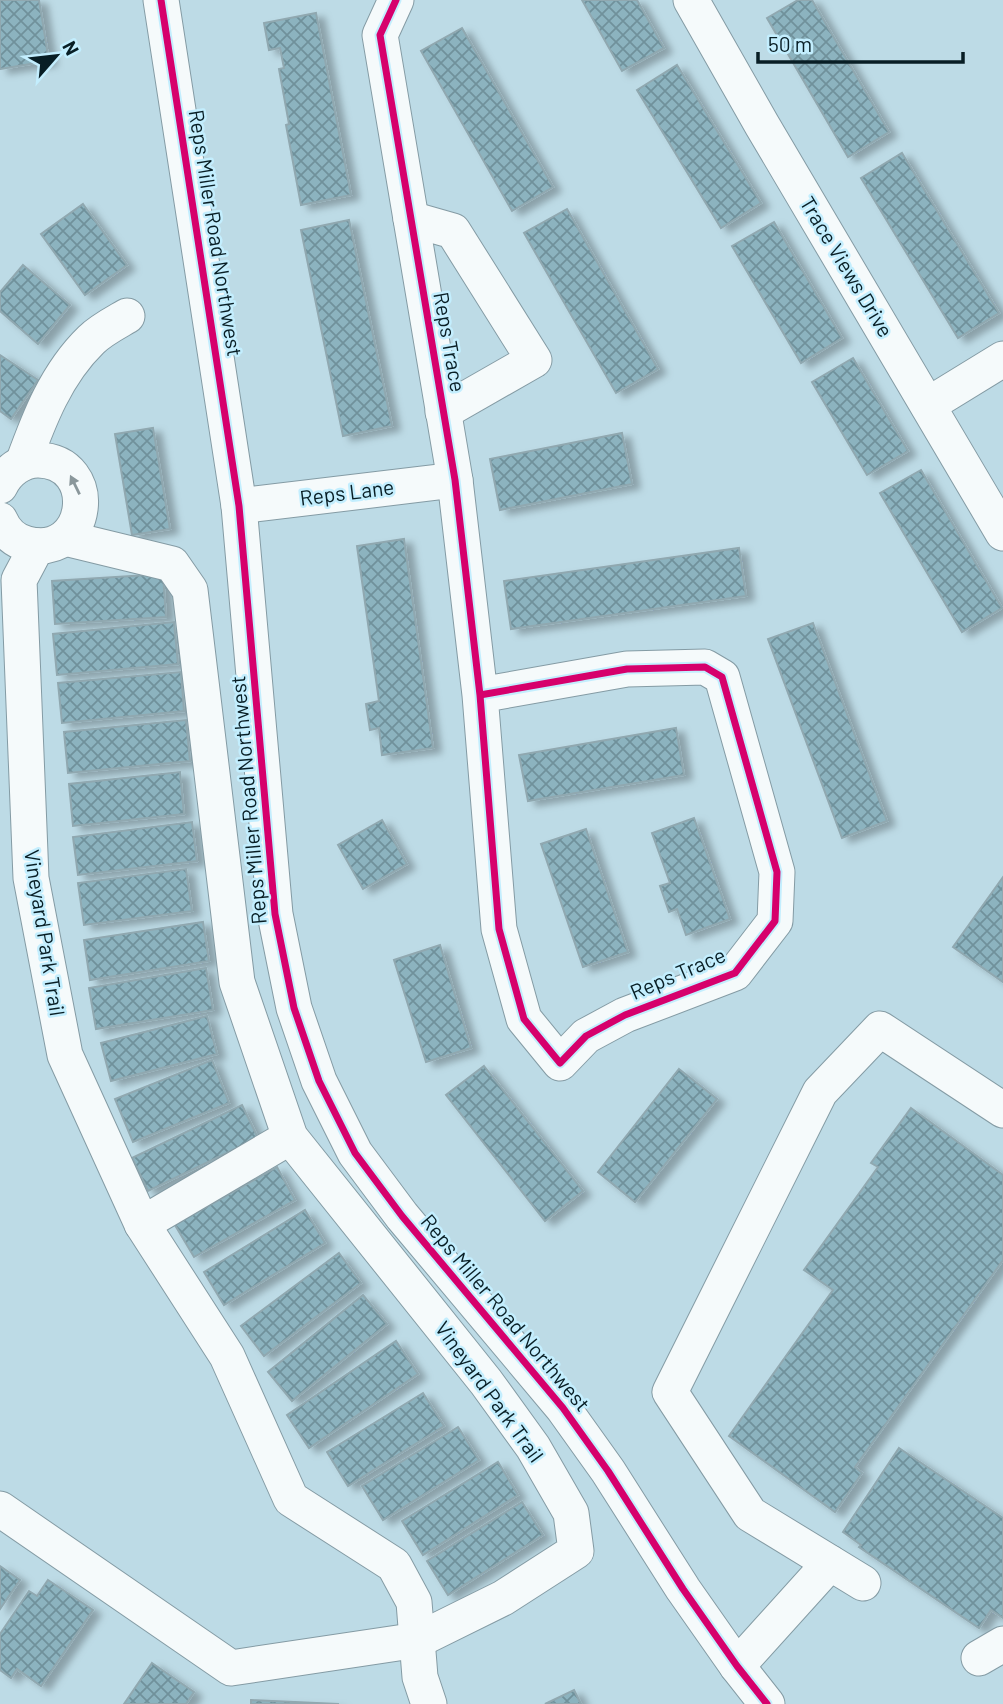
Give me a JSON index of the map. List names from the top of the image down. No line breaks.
{"streets":{"street":["Reps Miller Road Northwest","Trace Views Drive","Reps Trace","Reps Lane","Vineyard Park Trail"]},"crossings":[["Reps Miller Road Northwest","Reps Lane"],["Reps Trace","Reps Lane"]],"scale_bar":"50 m","north":"top right"}
